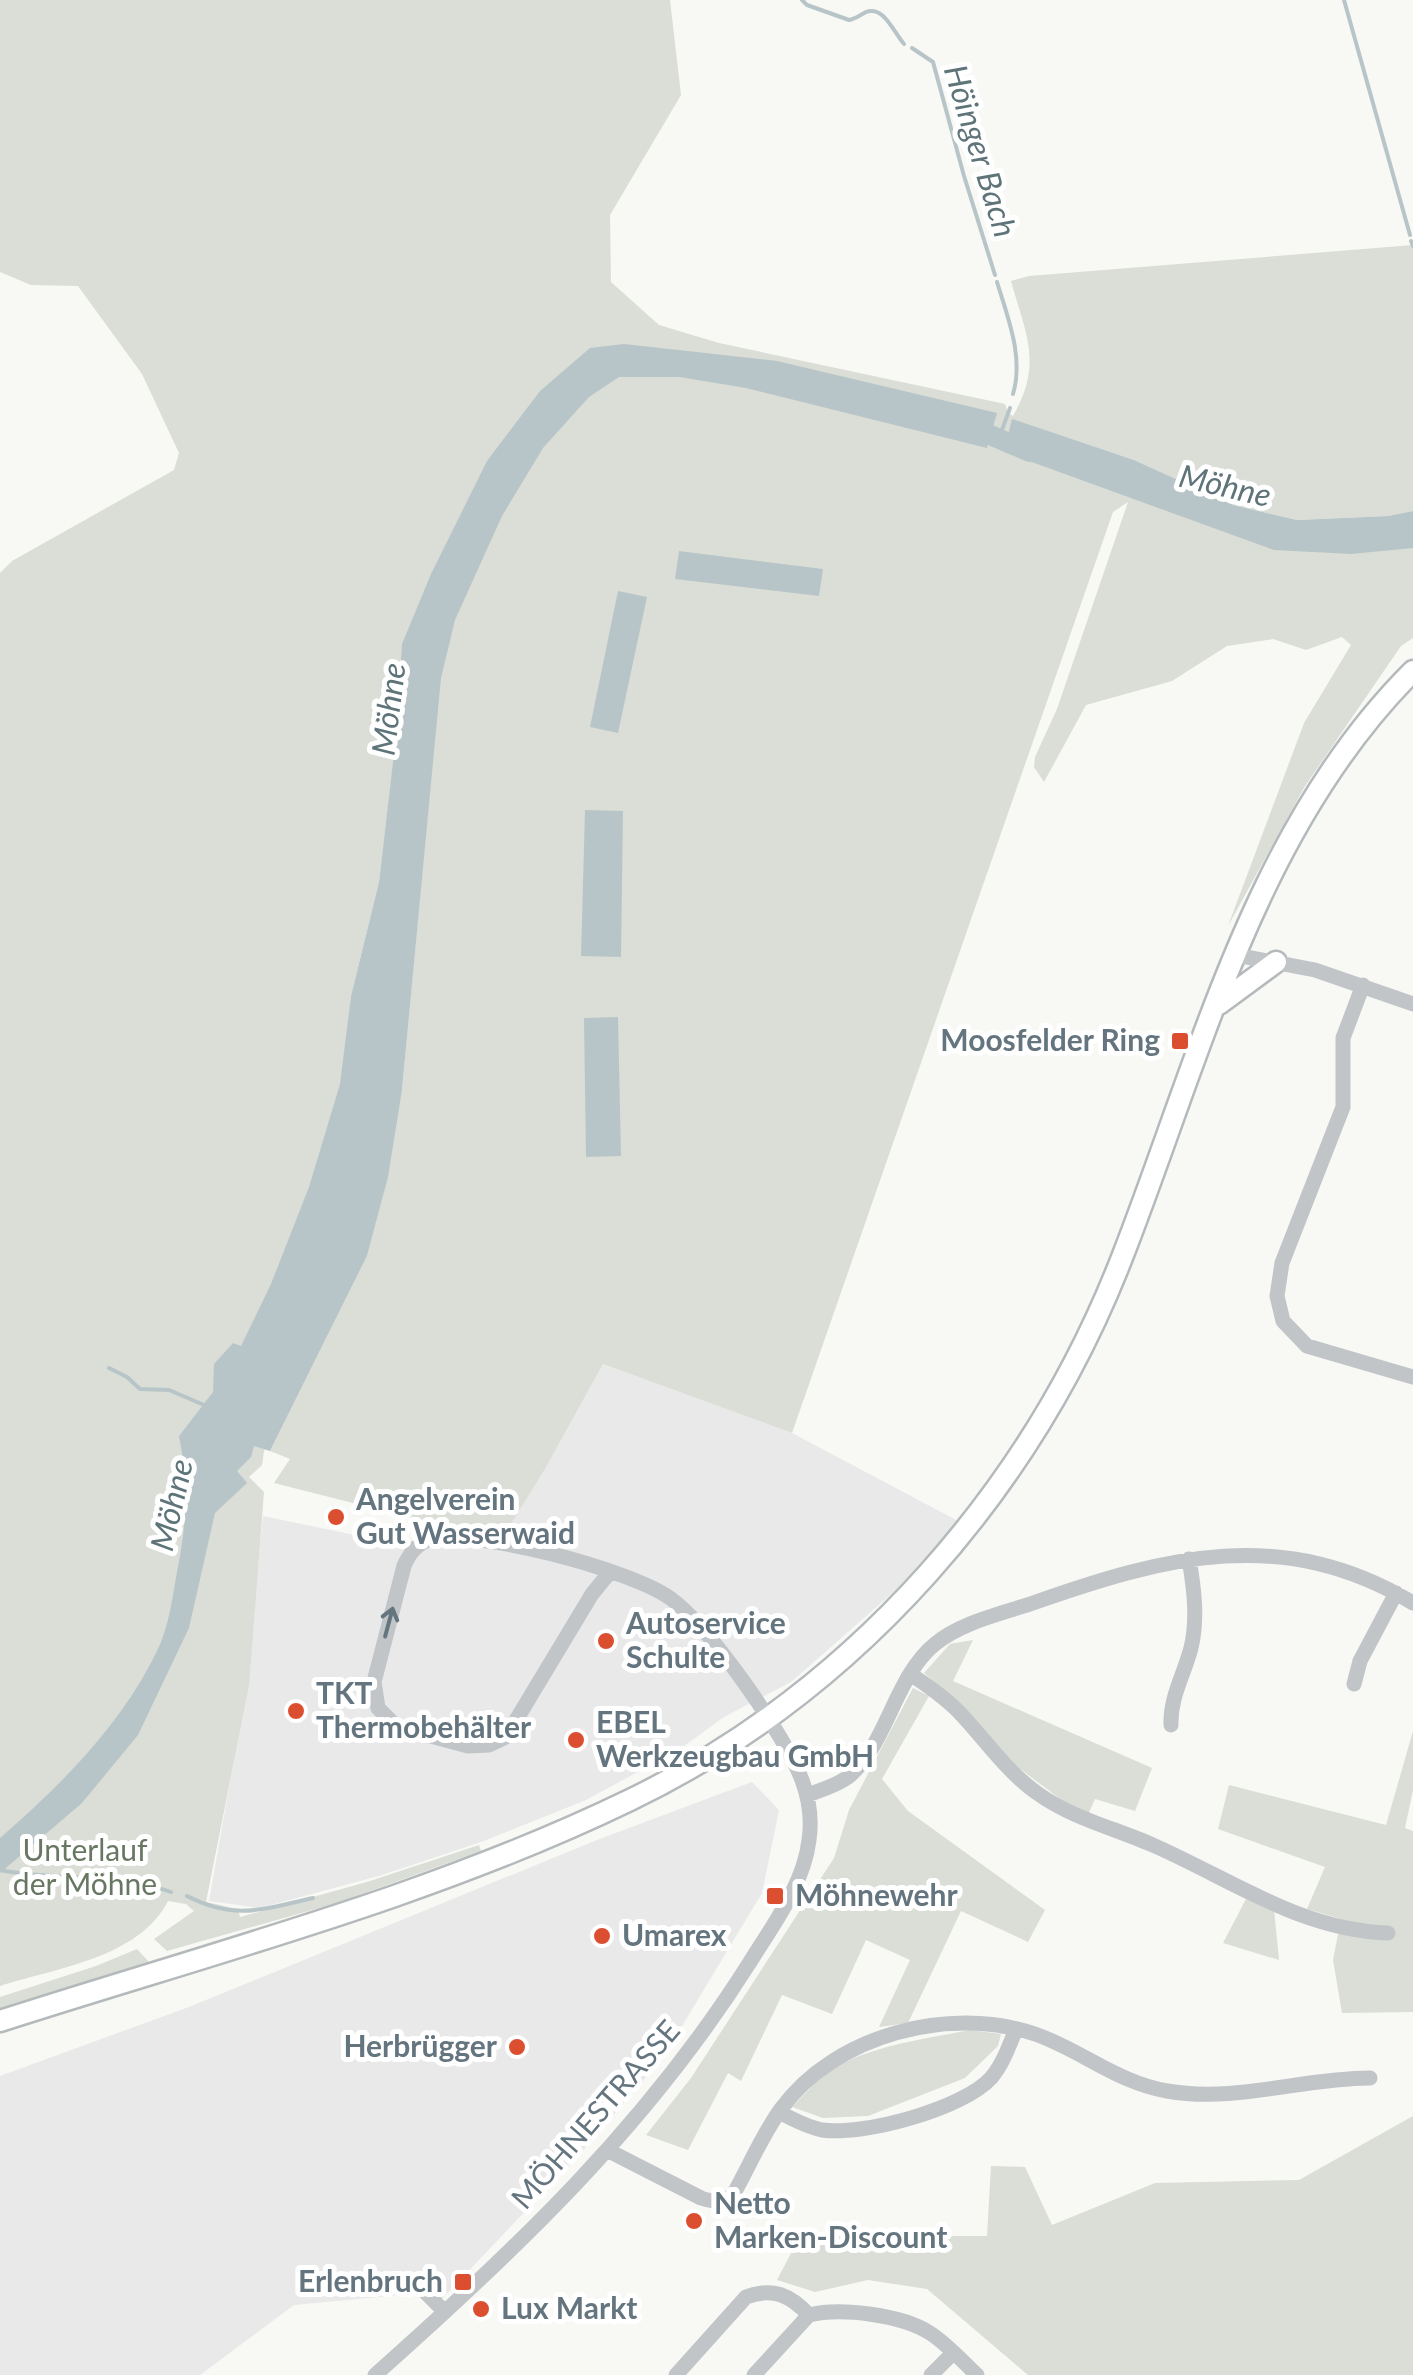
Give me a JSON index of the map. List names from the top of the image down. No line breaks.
{"streets":{"street":["MÖHNESTRASSE"]},"water":["Höinger Bach","Möhne"],"parks":["Unterlauf der Möhne"],"places":{"transit":["Moosfelder Ring","Möhnewehr","Erlenbruch"],"other":["Angelverein Gut Wasserwaid","Autoservice Schulte","TKT Thermobehälter","EBEL Werkzeugbau GmbH","Umarex","Herbrügger","Netto Marken-Discount","Lux Markt"]}}
